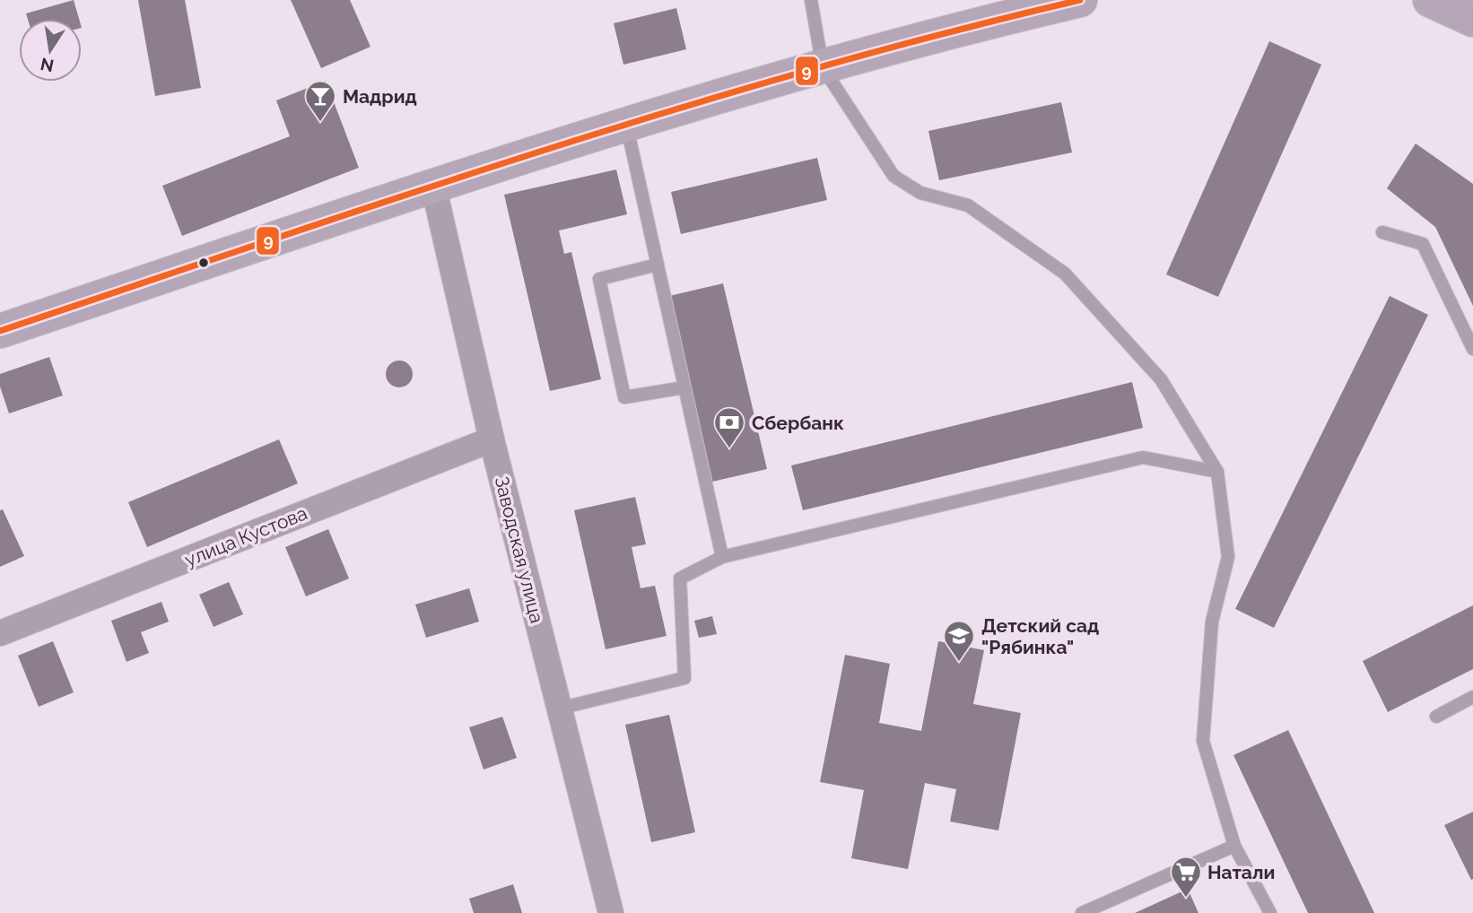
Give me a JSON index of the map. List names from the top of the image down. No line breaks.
{"streets":{"street":["улица Кустова","Заводская улица"]},"crossings":[["улица Кустова","Заводская улица"]],"places":{"bar":["Мадрид"],"bank":["Сбербанк"],"school or university":["Детский сад \"Рябинка\""],"supermarket":["Натали"]},"lines":["transit line 9"],"north":"bottom"}
